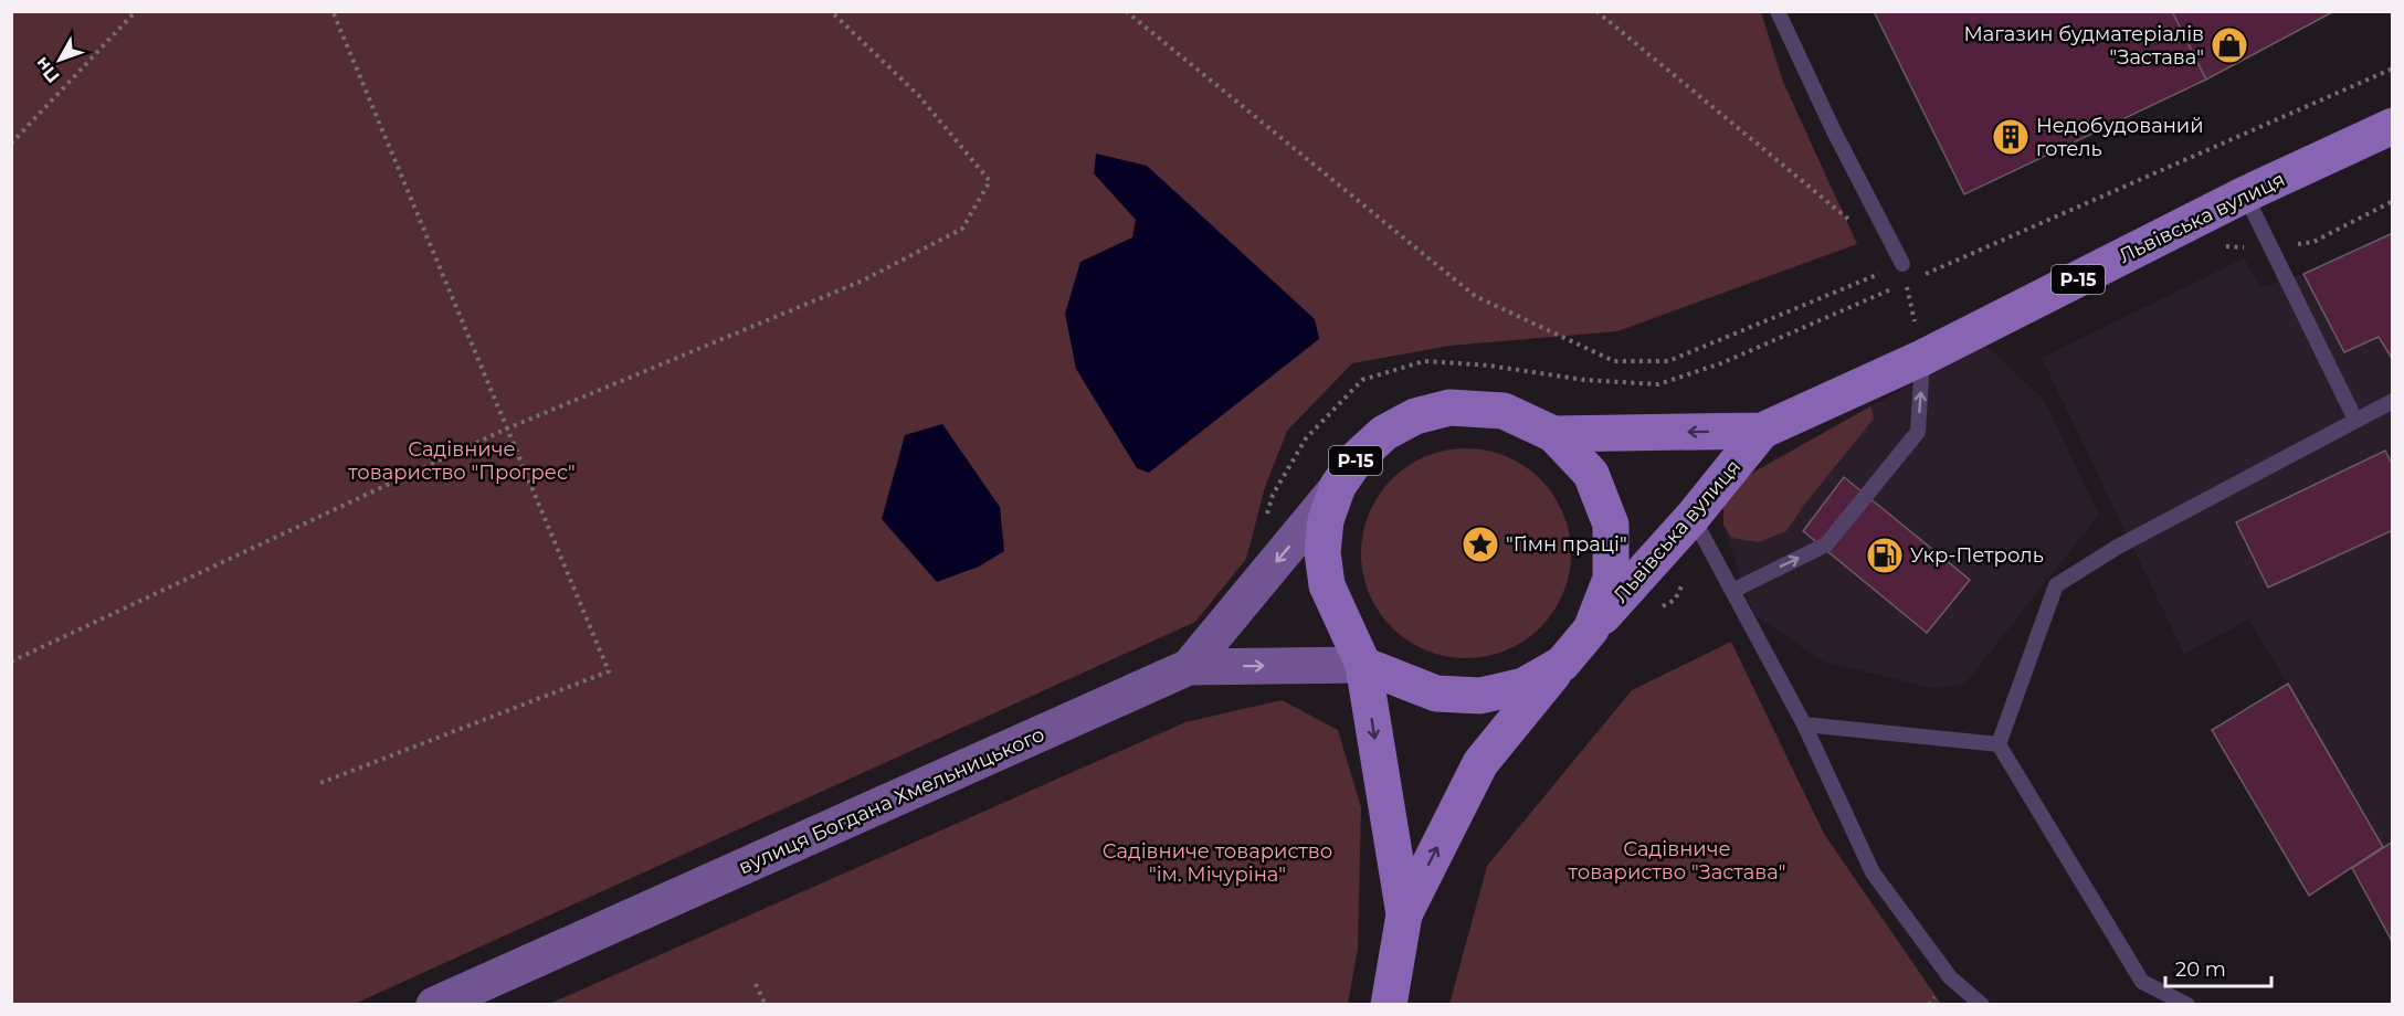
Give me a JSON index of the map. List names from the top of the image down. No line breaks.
{"streets":{"main road":["Львівська вулиця","Р-15","вулиця Богдана Хмельницького"]},"crossings":[["Львівська вулиця","Р-15"],["Р-15","вулиця Богдана Хмельницького"]],"parks":["Садівниче товариство \"Прогрес\"","Садівниче товариство \"Застава\"","Садівниче товариство \"ім. Мічуріна\""],"places":{"shop":["Магазин будматеріалів \"Застава\""],"building":["Недобудований готель"],"place":["\"Гімн праці\""],"fuel station":["Укр-Петроль"]},"scale_bar":"20 m","north":"bottom left"}
